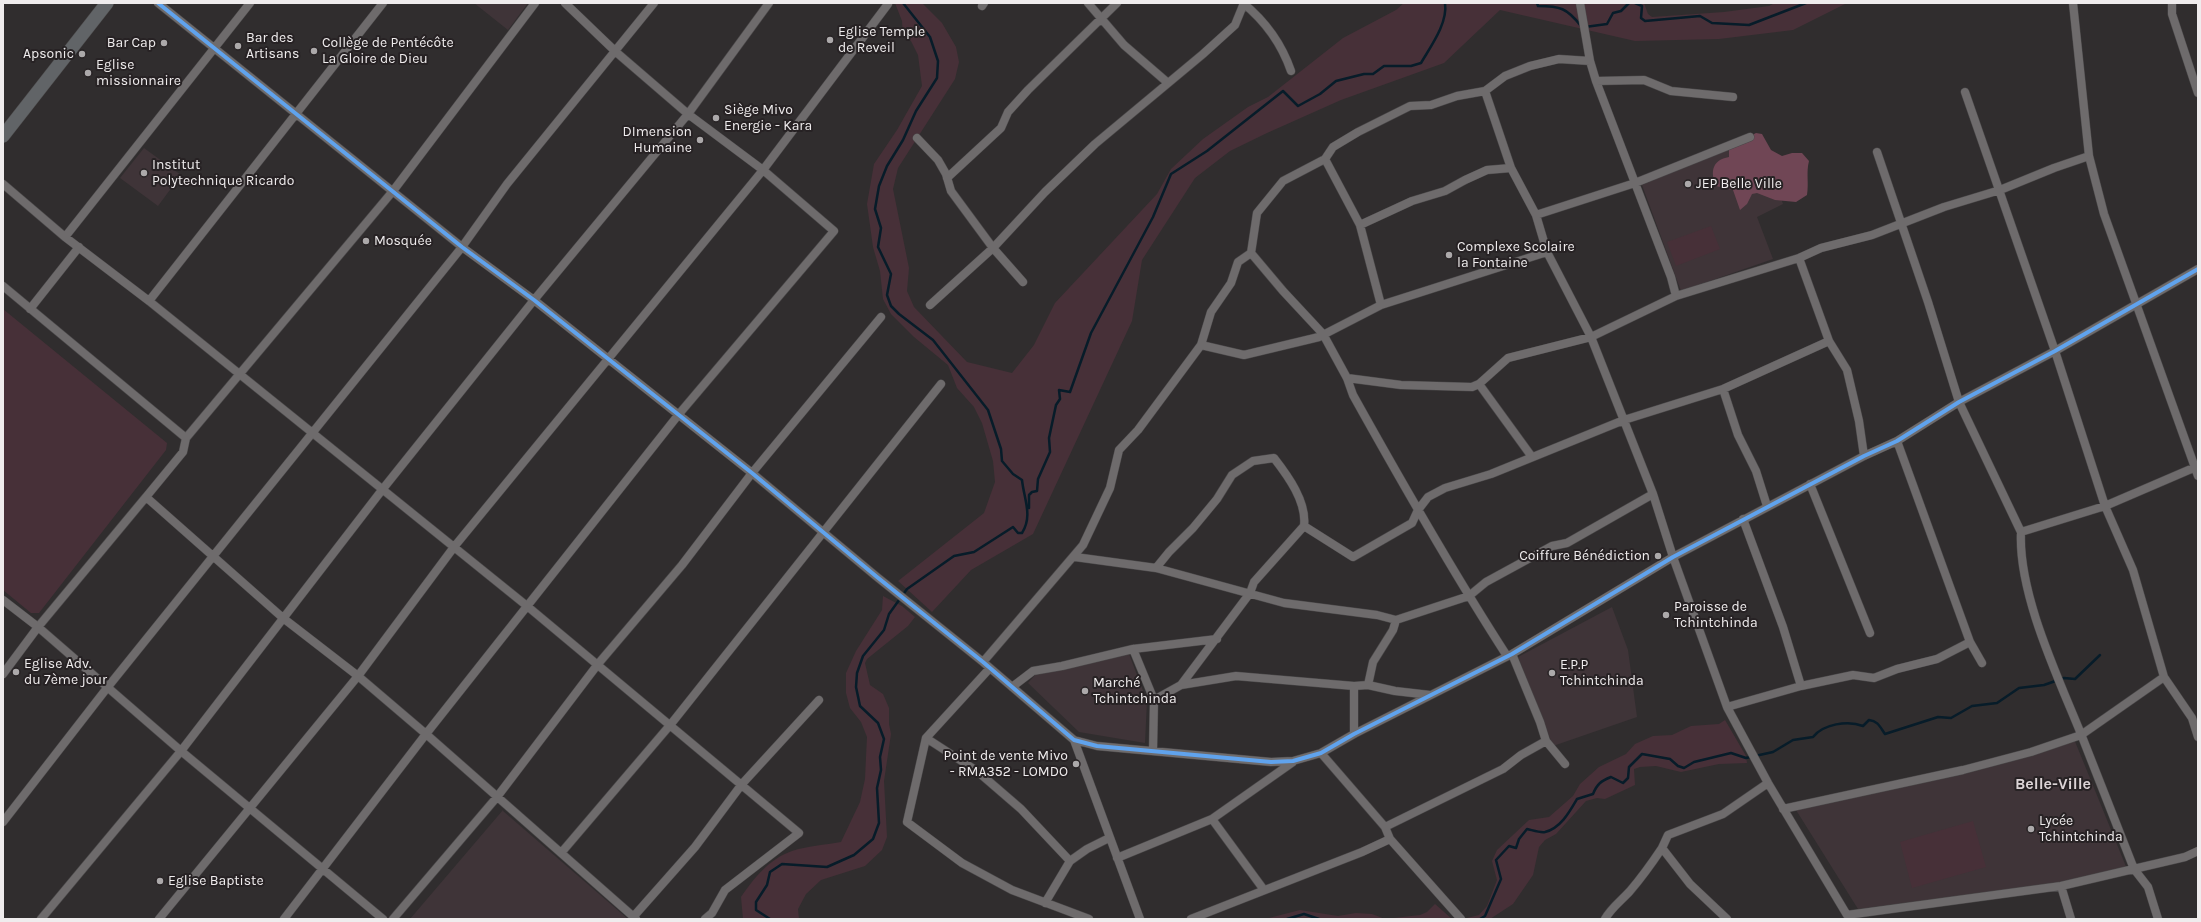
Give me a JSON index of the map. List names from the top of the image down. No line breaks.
{"districts":["Belle-Ville"],"places":["Eglise Temple de Reveil","Bar Cap","Bar des Artisans","Collège de Pentécôte La Gloire de Dieu","Apsonic","Eglise missionnaire","Siège Mivo Energie - Kara","DImension Humaine","Institut Polytechnique Ricardo","JEP Belle Ville","Mosquée","Complexe Scolaire la Fontaine","Coiffure Bénédiction","Paroisse de Tchintchinda","Eglise Adv. du 7ème jour","E.P.P Tchintchinda","Marché Tchintchinda","Point de vente Mivo - RMA352 - LOMDO","Lycée Tchintchinda","Eglise Baptiste"]}
